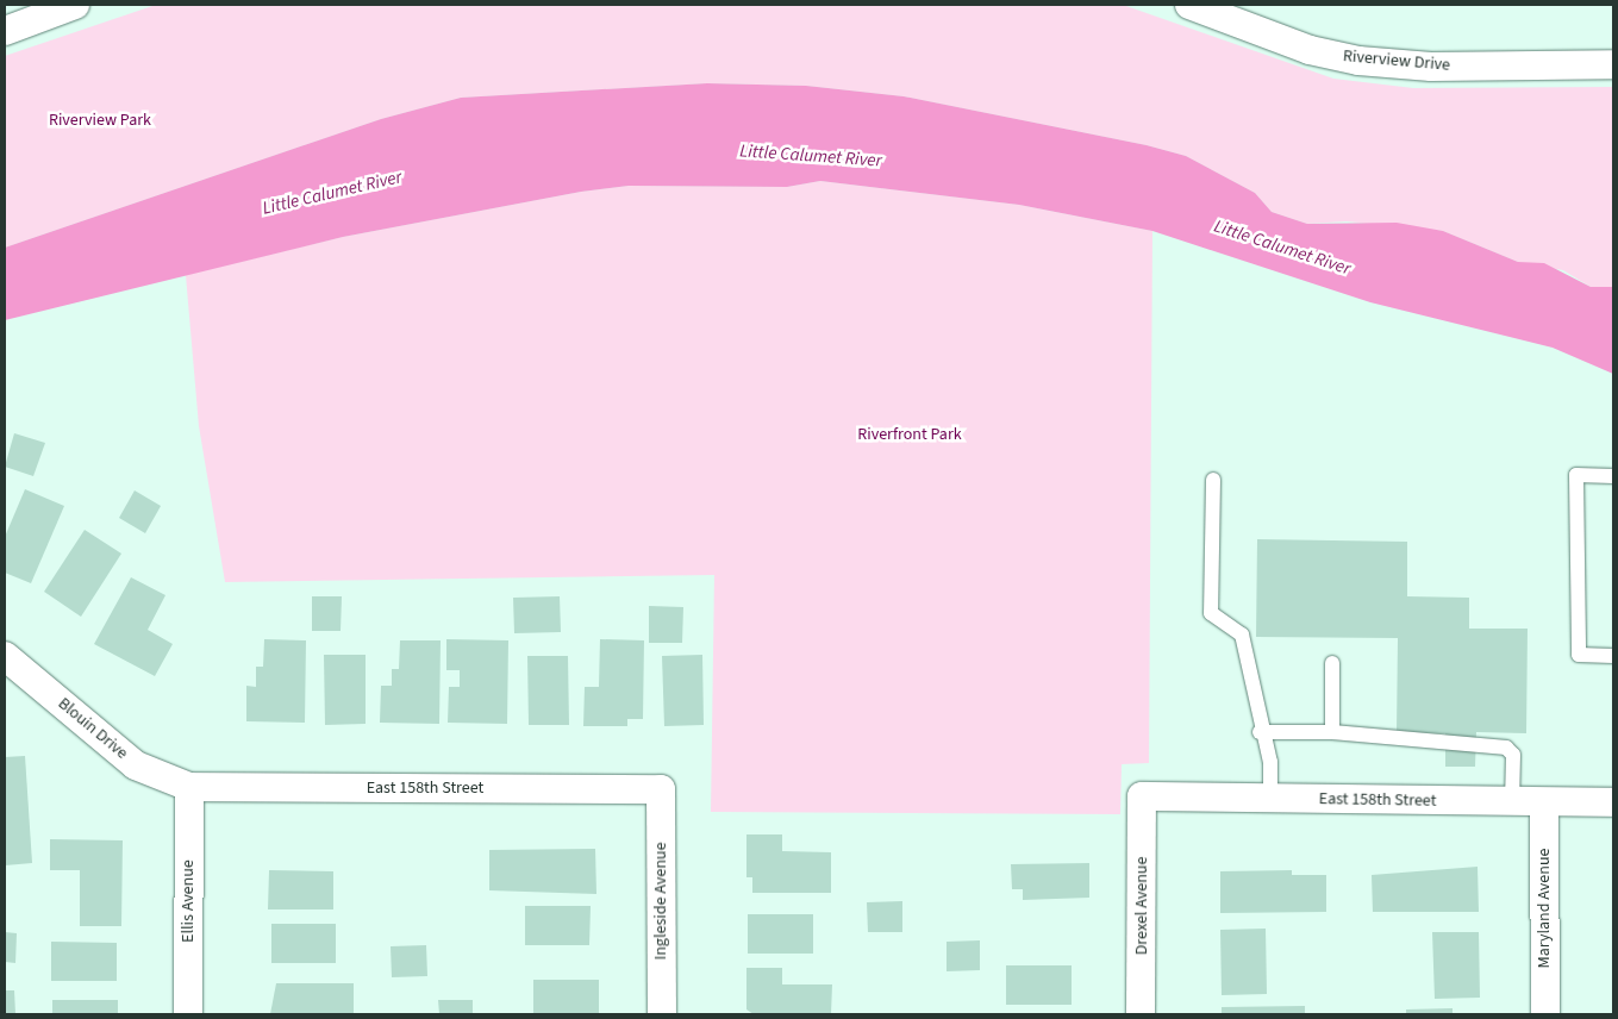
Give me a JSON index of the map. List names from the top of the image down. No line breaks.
{"streets":{"street":["Riverview Drive","Blouin Drive","East 158th Street","Ellis Avenue","Ingleside Avenue","Drexel Avenue","Maryland Avenue"]},"crossings":[["Blouin Drive","East 158th Street"],["Blouin Drive","Ellis Avenue"],["East 158th Street","Ellis Avenue"],["East 158th Street","Ingleside Avenue"],["East 158th Street","Drexel Avenue"],["East 158th Street","Maryland Avenue"]],"water":["Little Calumet River"],"parks":["Riverview Park","Riverfront Park"]}
